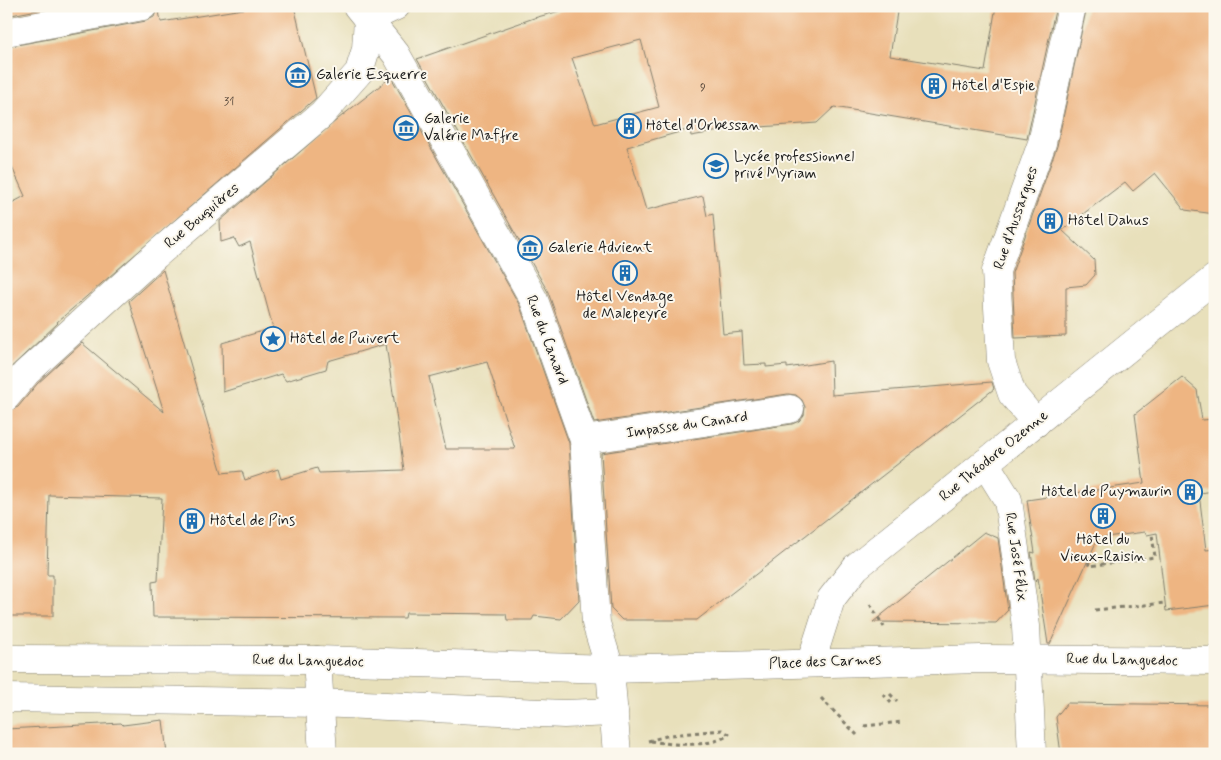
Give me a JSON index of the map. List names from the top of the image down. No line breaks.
{"streets":{"street":["Rue Bouquières","Rue d'Aussargues","Rue du Canard","Impasse du Canard","Rue Théodore Ozenne","Rue José Félix","Rue du Languedoc","Place des Carmes"]},"crossings":[["Rue Bouquières","Rue du Canard"],["Rue d'Aussargues","Rue Théodore Ozenne"],["Rue du Canard","Impasse du Canard"],["Rue du Canard","Rue du Languedoc"],["Rue du Canard","Place des Carmes"],["Rue Théodore Ozenne","Rue José Félix"],["Rue Théodore Ozenne","Place des Carmes"],["Rue José Félix","Rue du Languedoc"],["Rue José Félix","Place des Carmes"],["Rue du Languedoc","Place des Carmes"]],"places":{"museum":["Galerie Esquerre","Galerie Valérie Maffre","Galerie Advient"],"building":["Hôtel d'Espie","Hôtel d'Orbessan","Hôtel Dahus","Hôtel Vendage de Malepeyre","Hôtel de Puymaurin","Hôtel du Vieux-Raisin","Hôtel de Pins"],"school or university":["Lycée professionnel privé Myriam"],"place":["Hôtel de Puivert"]},"house_numbers":["9","31"]}
